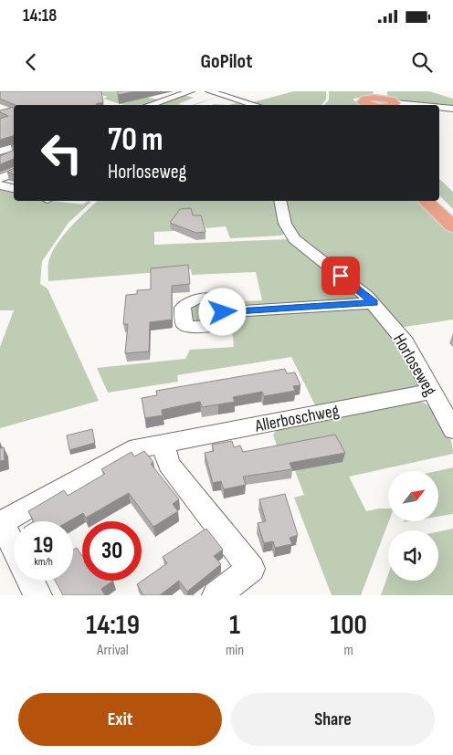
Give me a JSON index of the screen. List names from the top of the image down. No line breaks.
{"streets":{"street":["Horloseweg","Allerboschweg"]},"crossings":[["Horloseweg","Allerboschweg"]],"north":"top right","page":{"status":"14:18","header":"GoPilot","turn":["70 m","Horloseweg"],"speed":"19 km/h","limit":"30","eta":["14:19","Arrival","1","min","100","m"],"buttons":["Exit","Share"]}}
